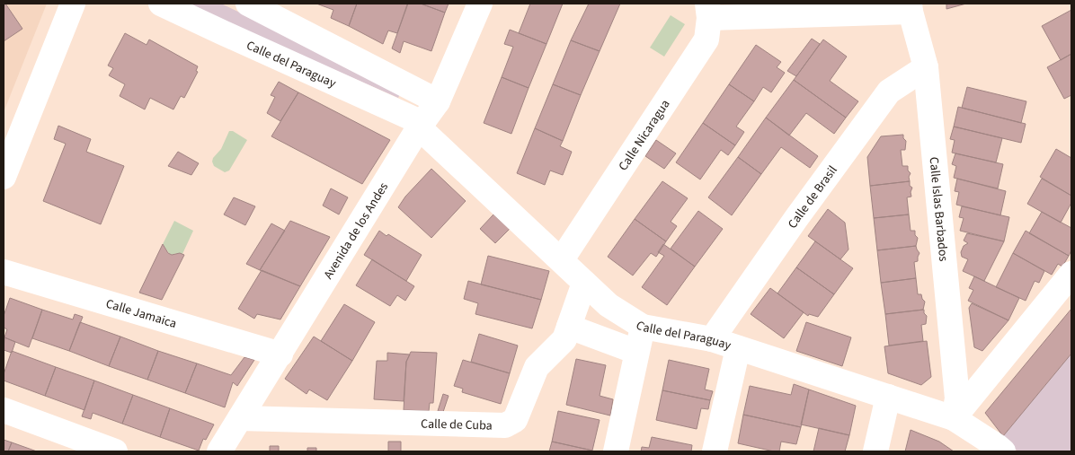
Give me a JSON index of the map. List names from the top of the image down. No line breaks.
{"streets":{"street":["Calle del Paraguay","Calle Nicaragua","Calle de Brasil","Calle Islas Barbados","Avenida de los Andes","Calle Jamaica","Calle de Cuba"]},"crossings":[["Calle del Paraguay","Calle Nicaragua"],["Calle del Paraguay","Calle de Brasil"],["Calle del Paraguay","Calle Islas Barbados"],["Calle del Paraguay","Avenida de los Andes"],["Calle del Paraguay","Calle de Cuba"],["Calle de Brasil","Calle Islas Barbados"],["Avenida de los Andes","Calle Jamaica"],["Avenida de los Andes","Calle de Cuba"]]}
